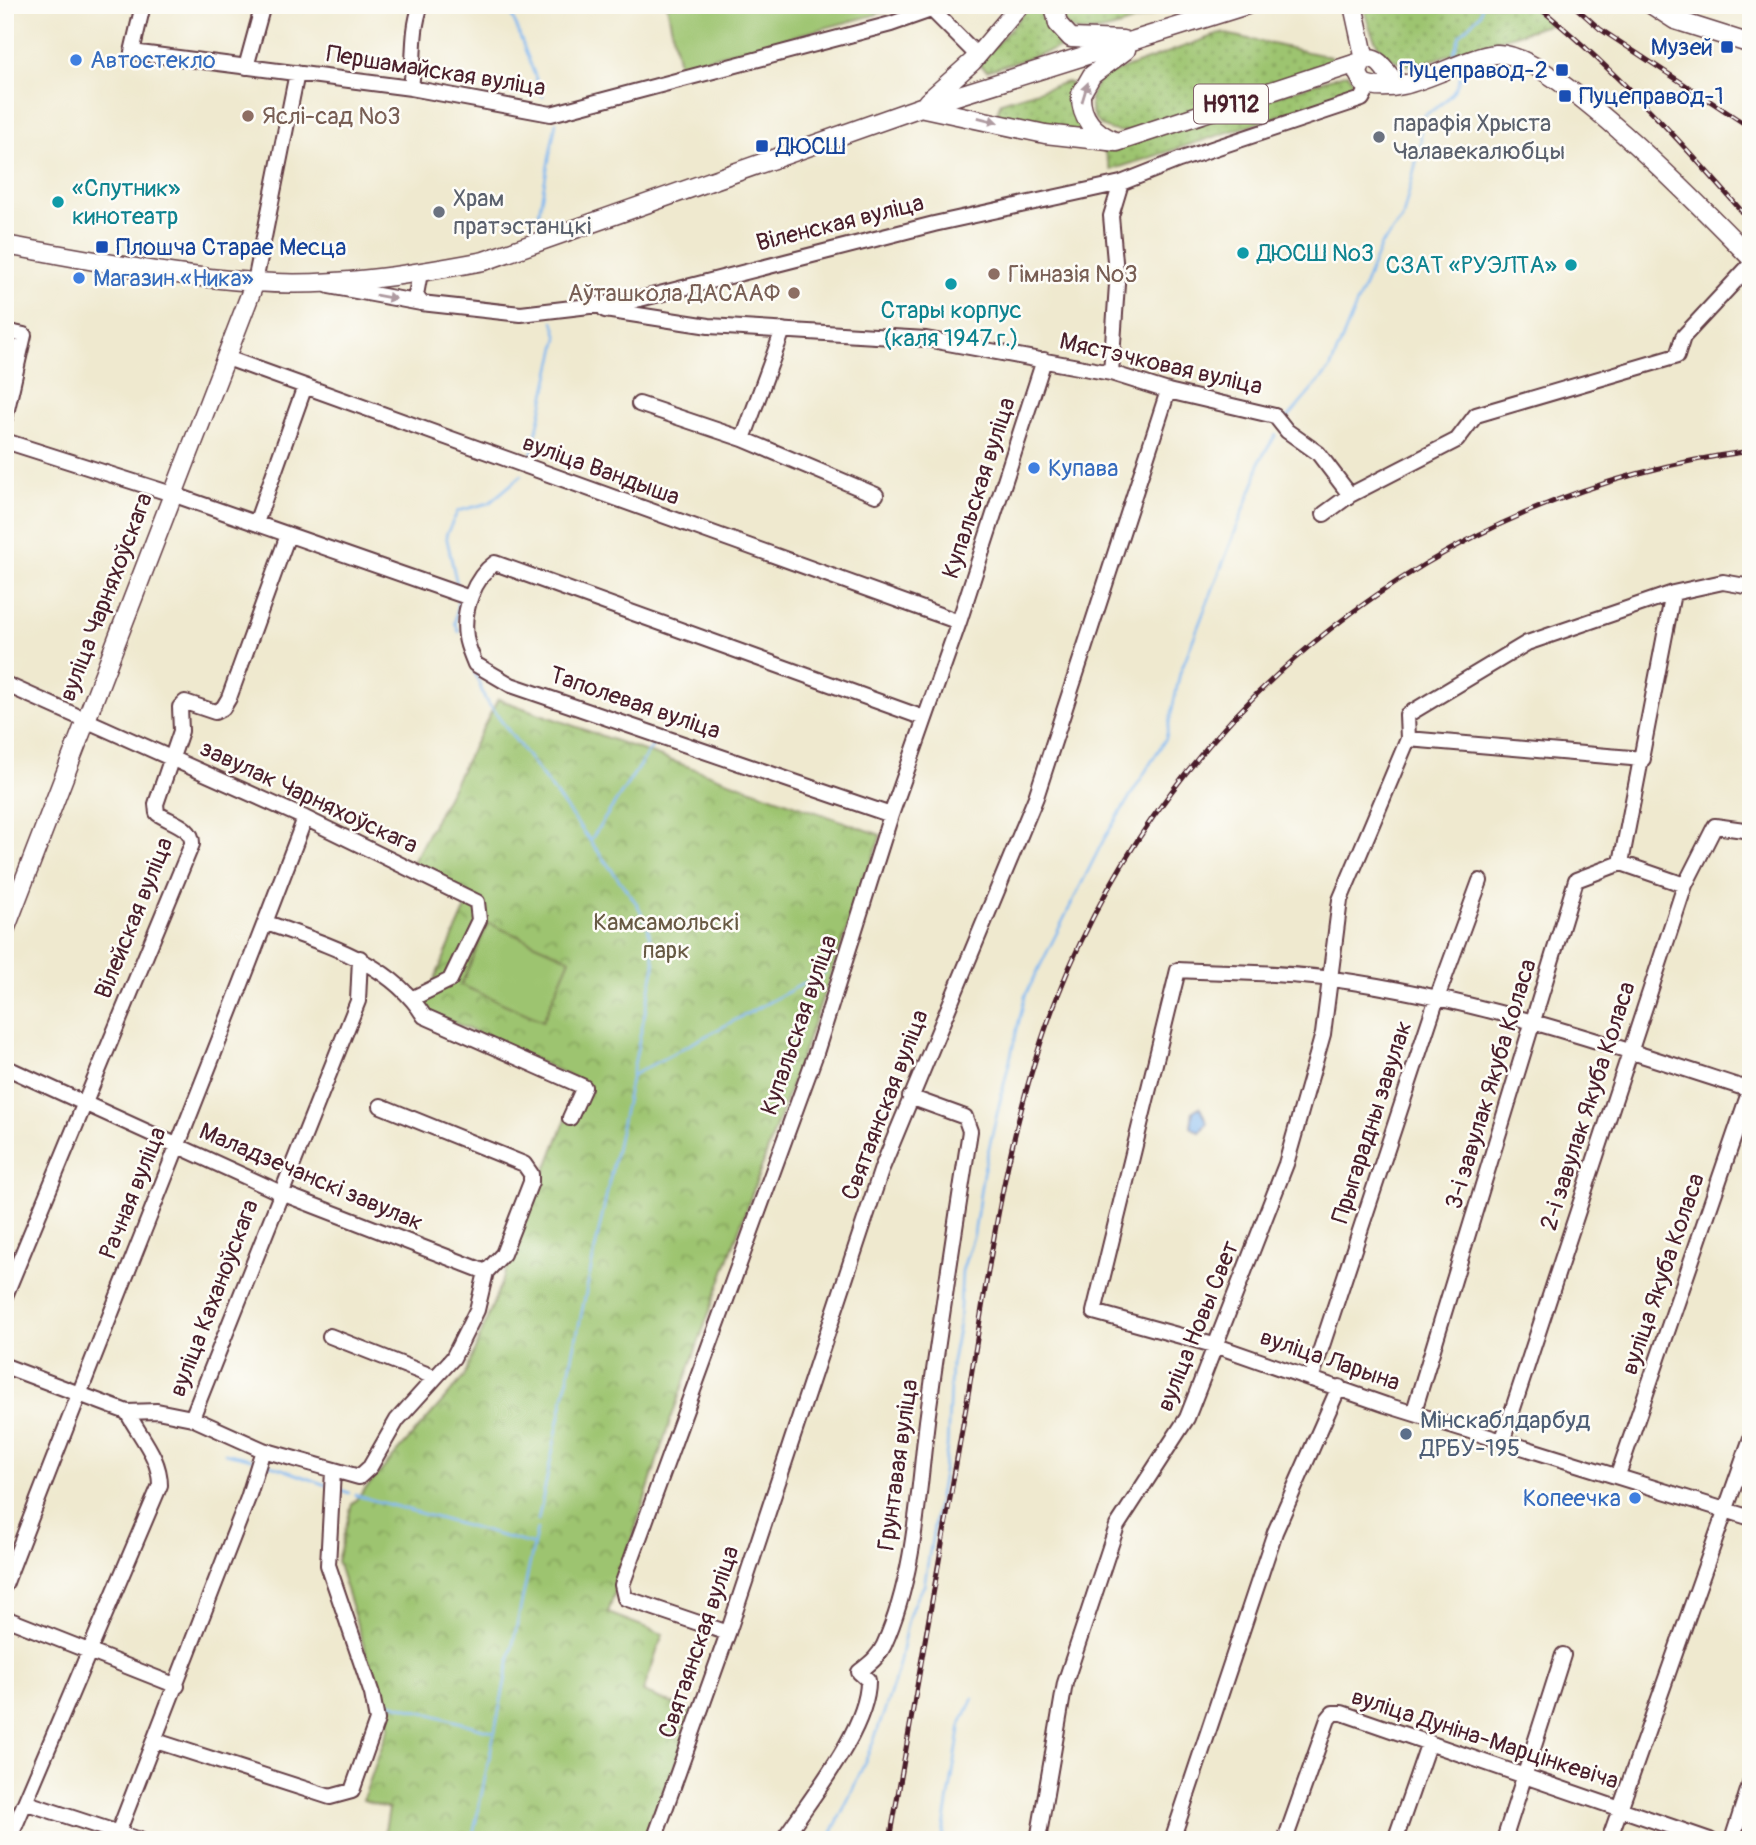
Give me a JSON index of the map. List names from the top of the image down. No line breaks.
{"streets":{"main road":["Н9112","Віленская вуліца","вуліца Чарняхоўскага"],"street":["Першамайская вуліца","Мястэчковая вуліца","вуліца Вандыша","Купальская вуліца","Таполевая вуліца","завулак Чарняхоўскага","Вілейская вуліца","3-і завулак Якуба Коласа","Святаянская вуліца","2-і завулак Якуба Коласа","Прыгарадны завулак","Маладзечанскі завулак","Рачная вуліца","вуліца Якуба Коласа","вуліца Каханоўскага","вуліца Новы Свет","вуліца Ларына","Грунтавая вуліца","вуліца Дуніна-Марцінкевіча"]},"crossings":[["Н9112","Віленская вуліца"],["Віленская вуліца","Мястэчковая вуліца"],["Мястэчковая вуліца","Купальская вуліца"],["Мястэчковая вуліца","Святаянская вуліца"],["вуліца Вандыша","Купальская вуліца"],["вуліца Вандыша","вуліца Чарняхоўскага"],["Купальская вуліца","Таполевая вуліца"],["Купальская вуліца","Святаянская вуліца"],["вуліца Чарняхоўскага","завулак Чарняхоўскага"],["завулак Чарняхоўскага","Вілейская вуліца"],["завулак Чарняхоўскага","Рачная вуліца"],["Вілейская вуліца","Маладзечанскі завулак"],["3-і завулак Якуба Коласа","вуліца Ларына"],["Святаянская вуліца","Грунтавая вуліца"],["2-і завулак Якуба Коласа","вуліца Ларына"],["Прыгарадны завулак","вуліца Ларына"],["Маладзечанскі завулак","Рачная вуліца"],["Маладзечанскі завулак","вуліца Каханоўскага"],["вуліца Якуба Коласа","вуліца Ларына"],["вуліца Новы Свет","вуліца Ларына"]],"parks":["Камсамольскі парк"],"places":{"transit":["Музей","Пуцеправод-2","Пуцеправод-1","ДЮСШ","Плошча Старае Месца"],"other":["Автостекло","Яслі-сад №3","парафія Хрыста Чалавекалюбцы","«Спутник» кинотеатр","Храм пратэстанцкі","ДЮСШ №3","СЗАТ «РУЭЛТА»","Гімназія №3","Магазин «Ника»","Стары корпус (каля 1947 г.)","Аўташкола ДАСААФ","Купава","Мінскаблдарбуд ДРБУ-195","Копеечка"]}}
